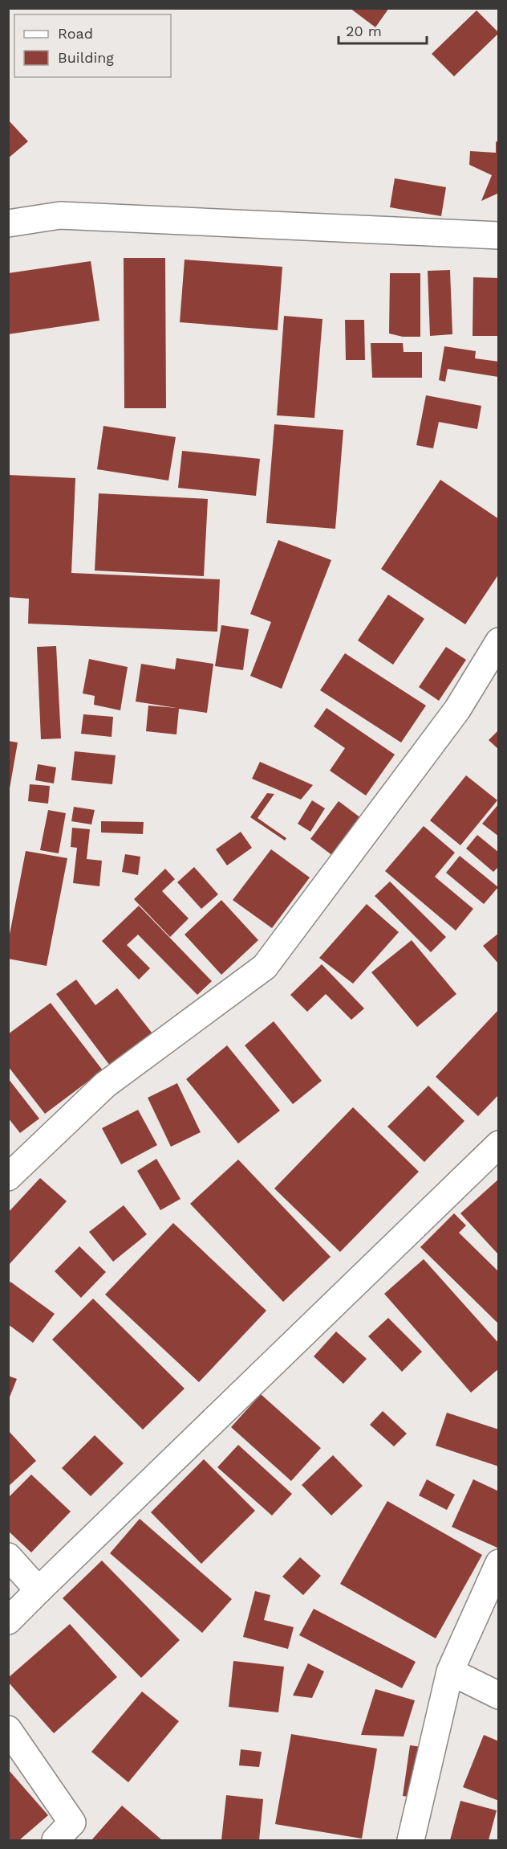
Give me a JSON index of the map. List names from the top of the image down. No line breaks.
{"legend":["Road","Building"],"scale_bar":"20 m"}
